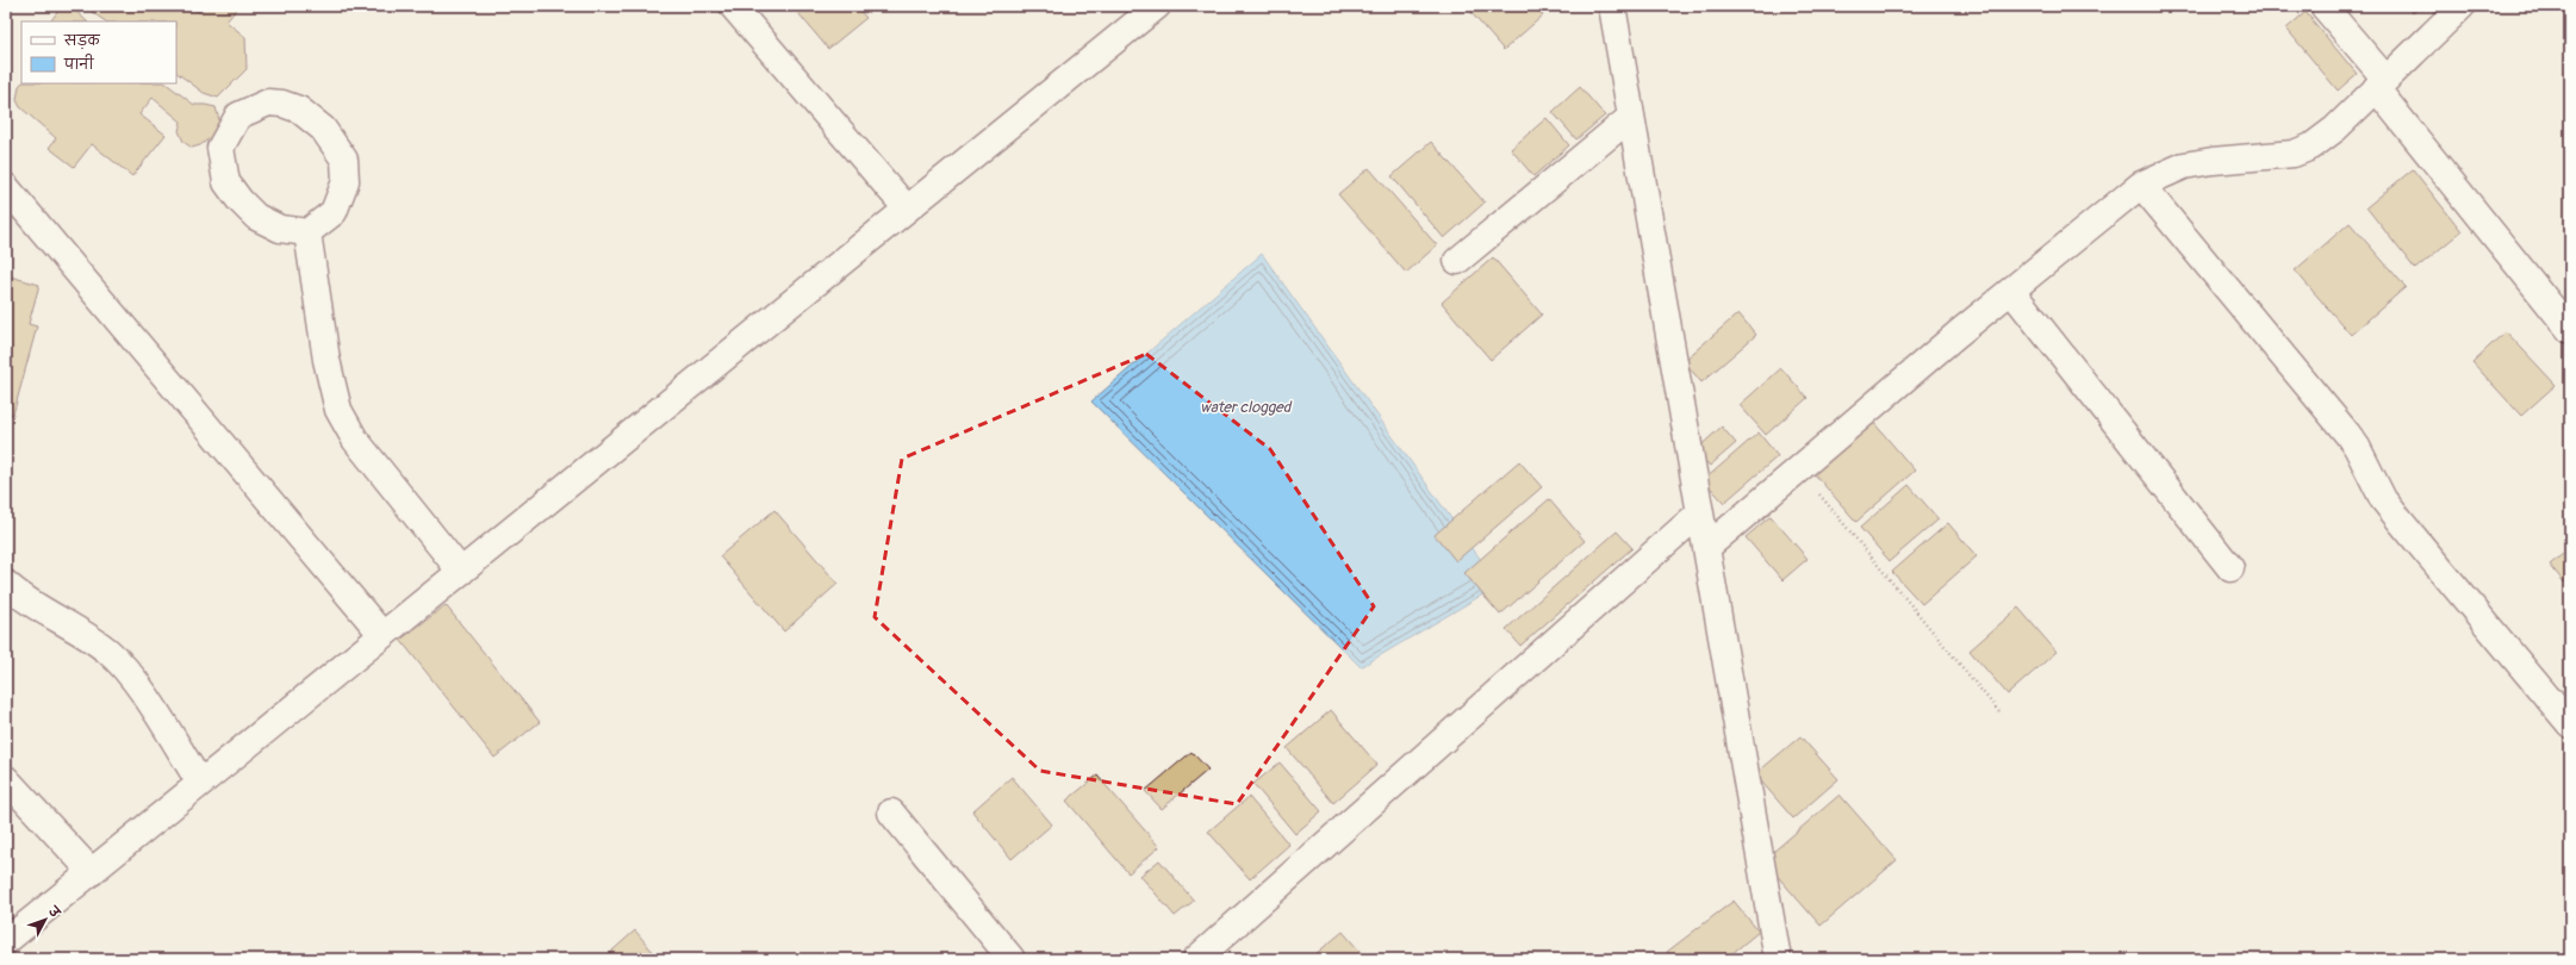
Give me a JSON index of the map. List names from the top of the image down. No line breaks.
{"water":["water clogged"],"legend":["सड़क","पानी"],"north":"top right"}
